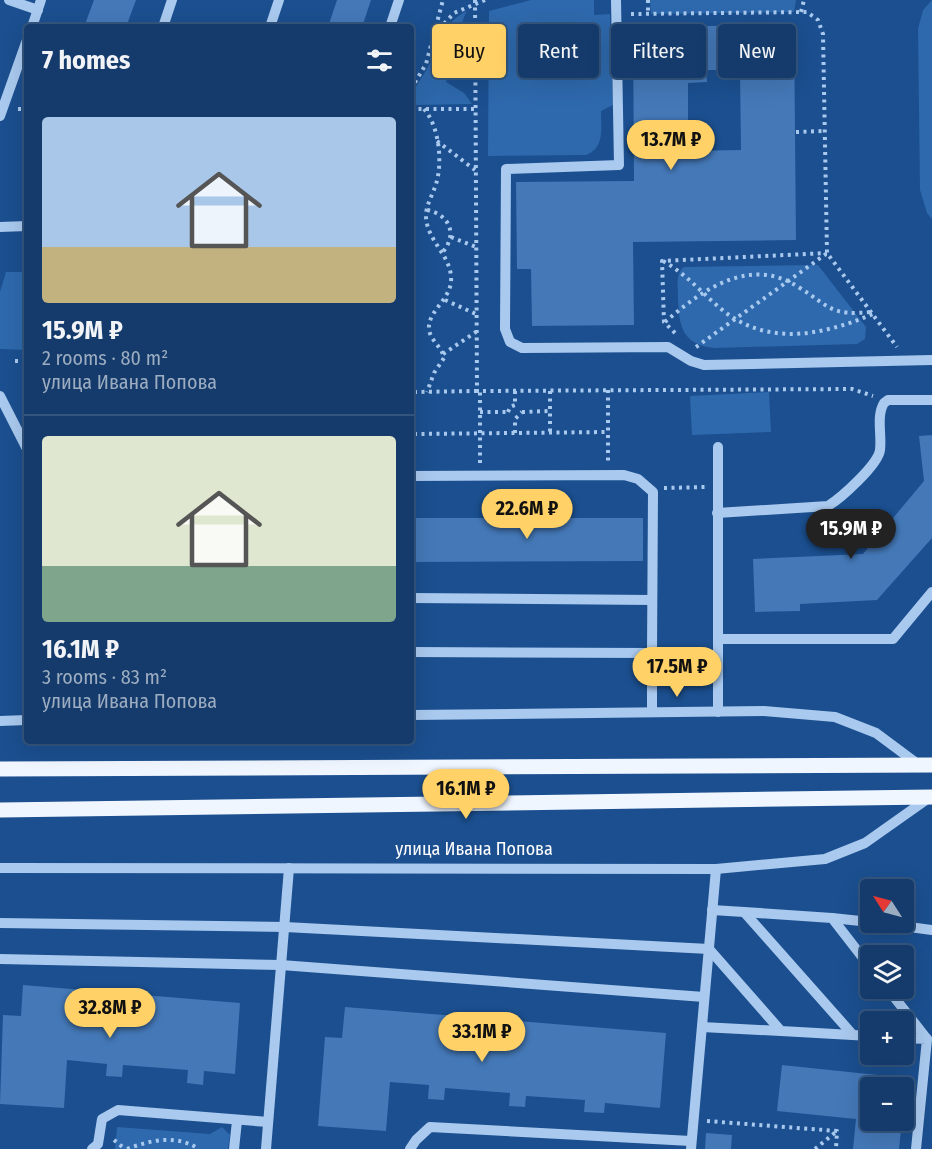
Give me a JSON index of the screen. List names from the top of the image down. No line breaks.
{"streets":{"main road":["улица Ивана Попова"]},"north":"top left","page":{"chip":["Buy","Rent","Filters","New"],"heading":"7 homes","list":[{"name":"15.9M ₽","note":"2 rooms · 80 m² · улица Ивана Попова"},{"name":"16.1M ₽","note":"3 rooms · 83 m² · улица Ивана Попова"}],"price":["13.7M ₽","22.6M ₽","15.9M ₽","17.5M ₽","16.1M ₽","32.8M ₽","33.1M ₽"],"map_buttons":["+","−"]}}
